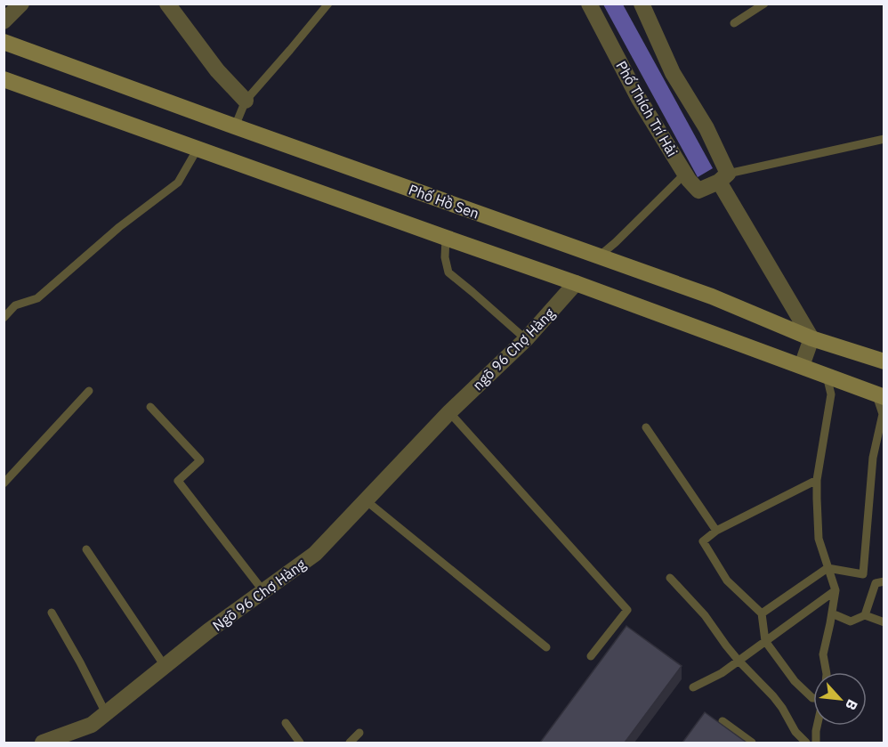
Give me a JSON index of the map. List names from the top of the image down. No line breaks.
{"streets":{"main road":["Phố Hồ Sen"],"street":["Phố Thích Trí Hải","ngõ 96 Chợ Hàng","Ngõ 96 Chợ Hàng"]},"crossings":[["ngõ 96 Chợ Hàng","Ngõ 96 Chợ Hàng"]],"north":"bottom right"}
